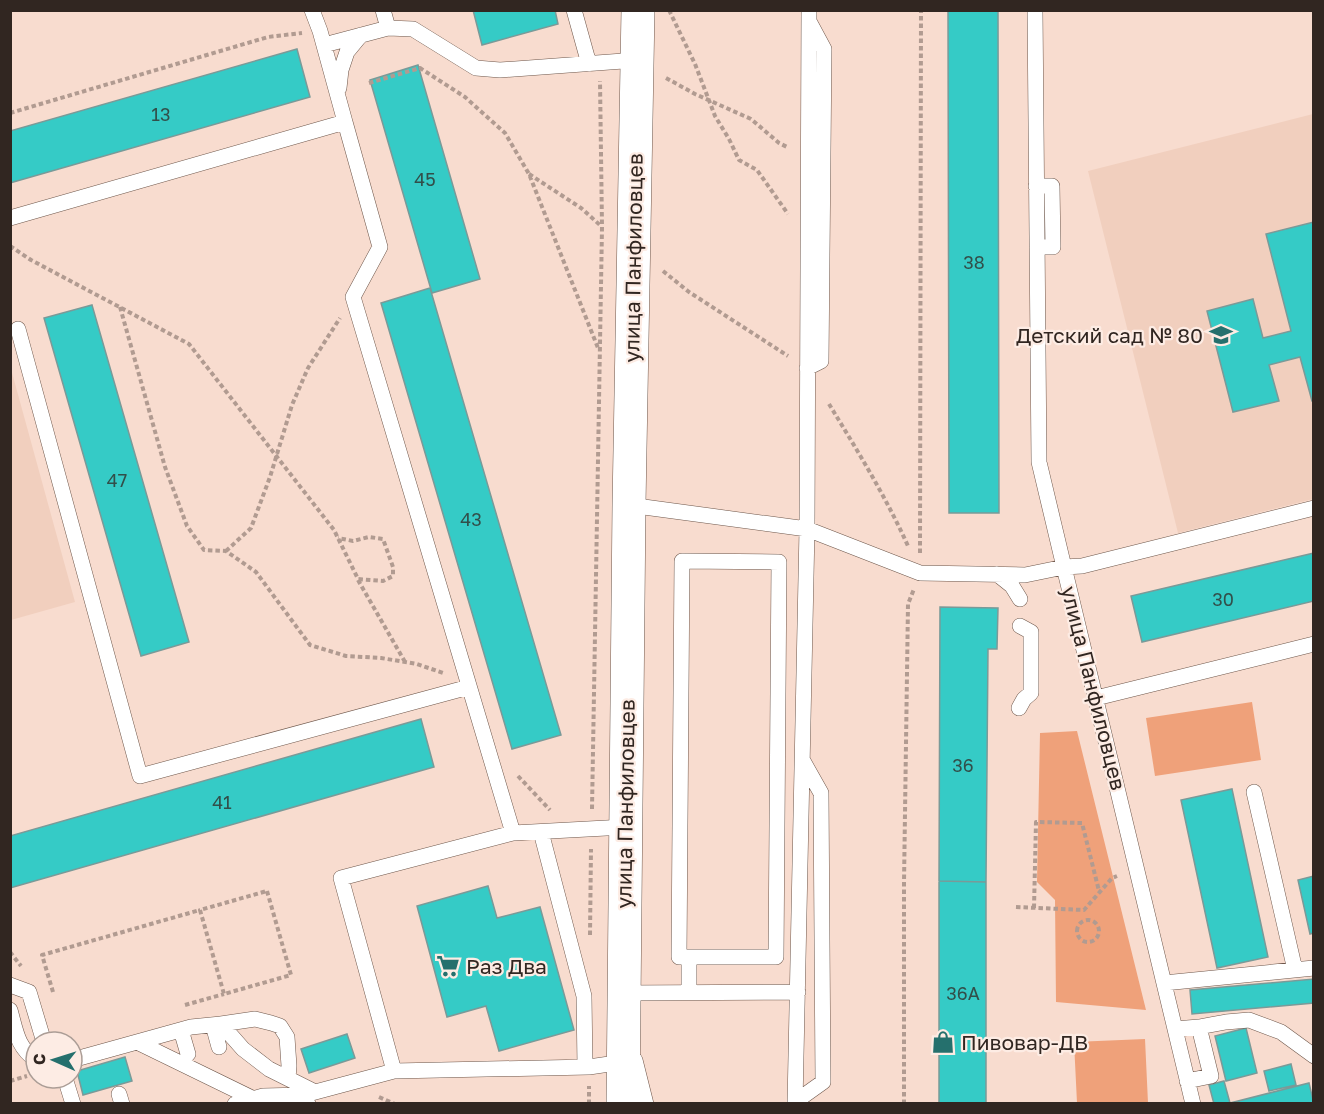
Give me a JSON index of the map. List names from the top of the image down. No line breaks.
{"streets":{"street":["улица Панфиловцев"]},"places":{"school or university":["Детский сад № 80"],"supermarket":["Раз Два"],"shop":["Пивовар-ДВ"]},"house_numbers":["13","45","38","47","43","30","36","41","36А"],"north":"left"}
